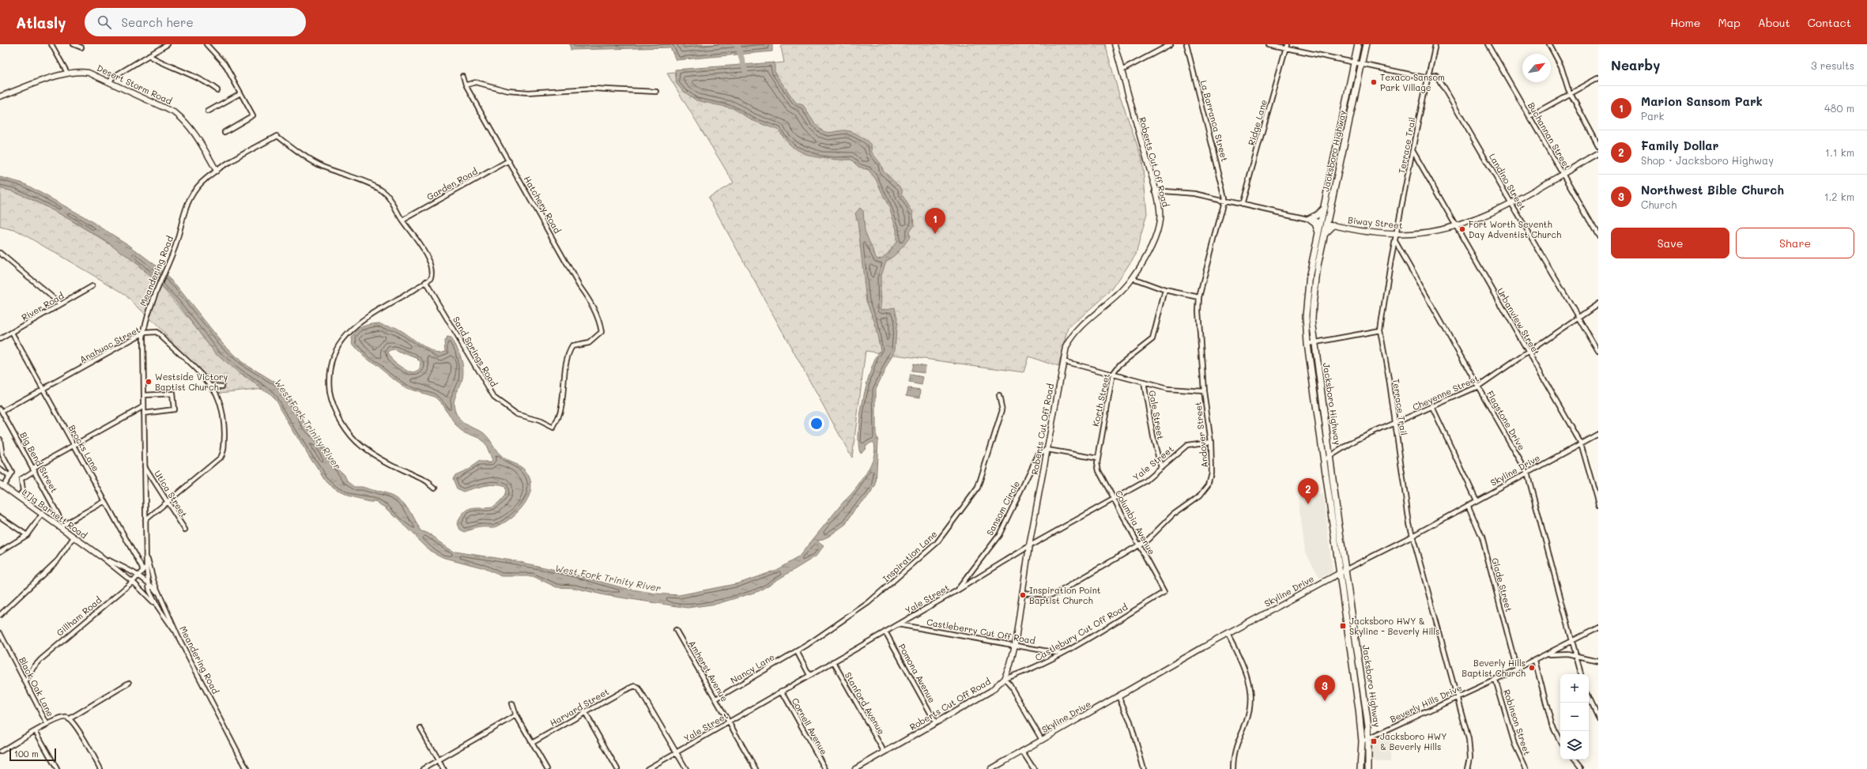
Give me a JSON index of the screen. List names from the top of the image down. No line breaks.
{"streets":{"main road":["Jacksboro Highway"],"street":["Desert Storm Road","La Barranca Street","Ridge Lane","Buchannan Street","Terrace Trail","Roberts Cut Off Road","Landino Street","Garden Road","Hatchery Road","Biway Street","Meandering Road","River Road","Urbanview Street","Anahuac Street","Sand Springs Road","Cheyenne Street","Korth Street","Gale Street","Flagstone Drive","Andover Street","Brocks Lane","Big Bend Street","Yale Street","Skyline Drive","Utica Street","Sansom Circle","LTjg Barnett Road","Columbia Avenue","Inspiration Lane","Glade Street","Gillham Road","Castleberry Cut Off Road","Castlebury Cut Off Road","Nancy Lane","Amherst Avenue","Pomona Avenue","Black Oak Lane","Stanford Avenue","Beverly Hills Drive","Harvard Street","Robinson Street","Cornell Avenue"]},"crossings":[["Desert Storm Road","Meandering Road"],["La Barranca Street","Biway Street"],["La Barranca Street","Andover Street"],["Ridge Lane","Biway Street"],["Buchannan Street","Biway Street"],["Terrace Trail","Landino Street"],["Terrace Trail","Biway Street"],["Terrace Trail","Urbanview Street"],["Terrace Trail","Cheyenne Street"],["Terrace Trail","Flagstone Drive"],["Terrace Trail","Skyline Drive"],["Terrace Trail","Beverly Hills Drive"],["Jacksboro Highway","Biway Street"],["Jacksboro Highway","Cheyenne Street"],["Jacksboro Highway","Skyline Drive"],["Jacksboro Highway","Beverly Hills Drive"],["Roberts Cut Off Road","Biway Street"],["Roberts Cut Off Road","Andover Street"],["Roberts Cut Off Road","Yale Street"],["Roberts Cut Off Road","Sansom Circle"],["Roberts Cut Off Road","Castleberry Cut Off Road"],["Roberts Cut Off Road","Castlebury Cut Off Road"],["Roberts Cut Off Road","Pomona Avenue"],["Roberts Cut Off Road","Stanford Avenue"],["Landino Street","Biway Street"],["Landino Street","Cheyenne Street"],["Garden Road","Hatchery Road"],["Garden Road","Meandering Road"],["Hatchery Road","Sand Springs Road"],["Biway Street","Urbanview Street"],["Biway Street","Andover Street"],["Meandering Road","Anahuac Street"],["Meandering Road","Utica Street"],["Meandering Road","LTjg Barnett Road"],["Meandering Road","Gillham Road"],["River Road","Brocks Lane"],["Urbanview Street","Cheyenne Street"],["Urbanview Street","Skyline Drive"],["Anahuac Street","Brocks Lane"],["Anahuac Street","Big Bend Street"],["Anahuac Street","Utica Street"],["Cheyenne Street","Flagstone Drive"],["Korth Street","Columbia Avenue"],["Gale Street","Yale Street"],["Flagstone Drive","Skyline Drive"],["Flagstone Drive","Beverly Hills Drive"],["Andover Street","Yale Street"],["Andover Street","Columbia Avenue"],["Brocks Lane","Gillham Road"],["Big Bend Street","LTjg Barnett Road"],["Yale Street","Sansom Circle"],["Yale Street","Columbia Avenue"],["Yale Street","Castleberry Cut Off Road"],["Yale Street","Amherst Avenue"],["Yale Street","Pomona Avenue"],["Yale Street","Stanford Avenue"],["Yale Street","Harvard Street"],["Yale Street","Cornell Avenue"],["Skyline Drive","Glade Street"],["LTjg Barnett Road","Gillham Road"],["Columbia Avenue","Castlebury Cut Off Road"],["Inspiration Lane","Nancy Lane"],["Glade Street","Beverly Hills Drive"],["Gillham Road","Black Oak Lane"],["Castleberry Cut Off Road","Castlebury Cut Off Road"],["Nancy Lane","Amherst Avenue"],["Beverly Hills Drive","Robinson Street"]],"water":["West Fork Trinity River"],"places":{"other":["Texaco Sansom Park Village","Fort Worth Seventh Day Adventist Church","Westside Victory Baptist Church","Inspiration Point Baptist Church","Beverly Hills Baptist Church"],"transit":["Jacksboro HWY & Skyline - Beverly Hills","Jacksboro HWY & Beverly Hills"]},"scale_bar":"100 m","north":"top right","page":{"header":"Atlasly","search":"Search here","nav":["Home","Map","About","Contact"],"heading":["Nearby","3 results"],"list":[{"mark":"1","name":"Marion Sansom Park","note":"Park","value":"480 m"},{"mark":"2","name":"Family Dollar","note":"Shop · Jacksboro Highway","value":"1.1 km"},{"mark":"3","name":"Northwest Bible Church","note":"Church","value":"1.2 km"}],"pins":["1","2","3"],"buttons":["Save","Share"],"map_buttons":["+","−"],"scale":"100 m"}}
